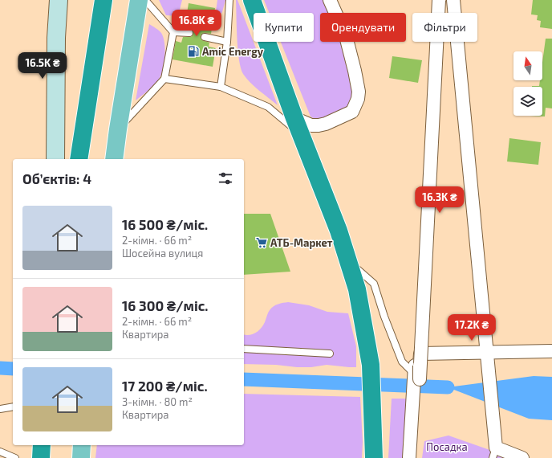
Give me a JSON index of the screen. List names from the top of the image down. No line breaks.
{"parks":["Посадка"],"places":{"fuel station":["Amic Energy"],"supermarket":["АТБ-Маркет"]},"north":"top","page":{"price":["16.8K ₴","16.5K ₴","16.3K ₴","17.2K ₴"],"chip":["Купити","Орендувати","Фільтри"],"heading":"Об’єктів: 4","list":[{"name":"16 500 ₴/міс.","note":"2-кімн. · 66 m² · Шосейна вулиця"},{"name":"16 300 ₴/міс.","note":"2-кімн. · 66 m² · Квартира"},{"name":"17 200 ₴/міс.","note":"3-кімн. · 80 m² · Квартира"}]}}
